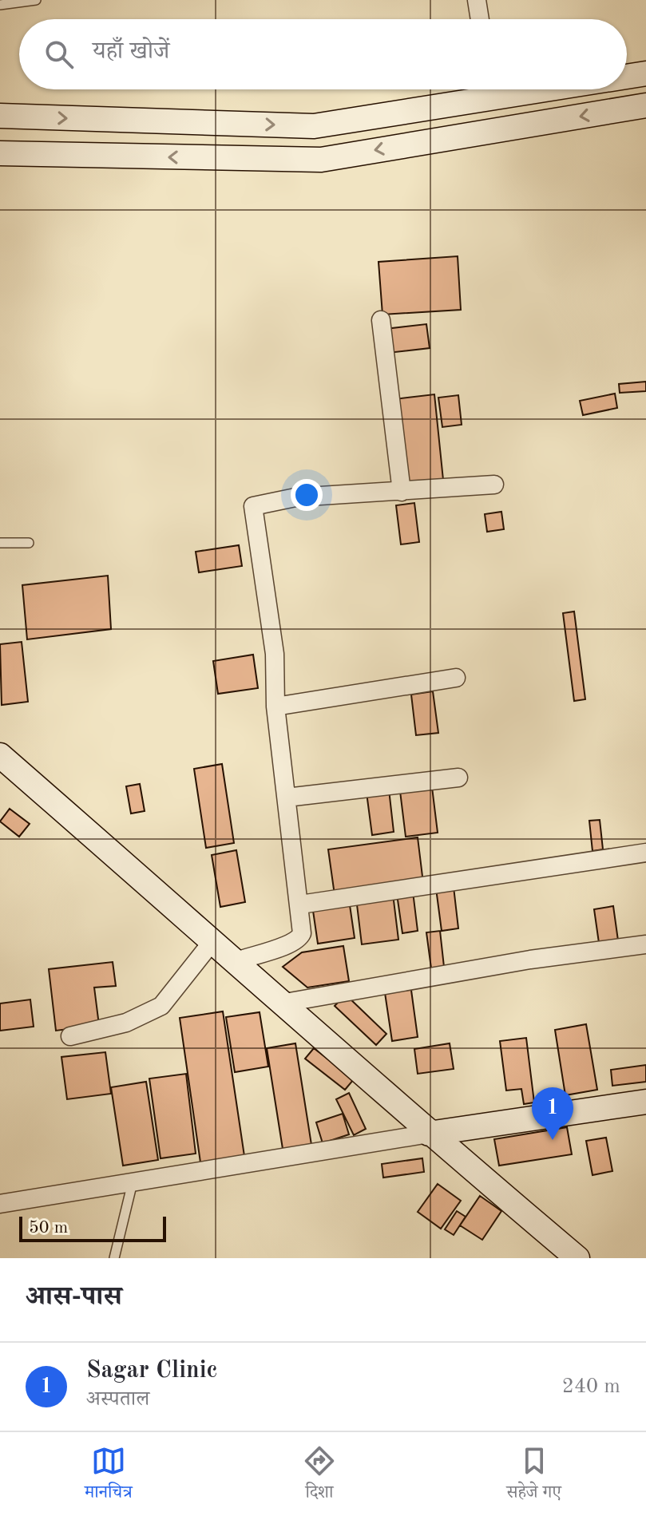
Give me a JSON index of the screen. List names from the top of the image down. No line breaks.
{"scale_bar":"50 m","page":{"search":"यहाँ खोजें","pins":"1","scale":"50 m","heading":"आस-पास","list":[{"mark":"1","name":"Sagar Clinic","note":"अस्पताल","value":"240 m"}],"nav":["मानचित्र","दिशा","सहेजे गए"]}}
